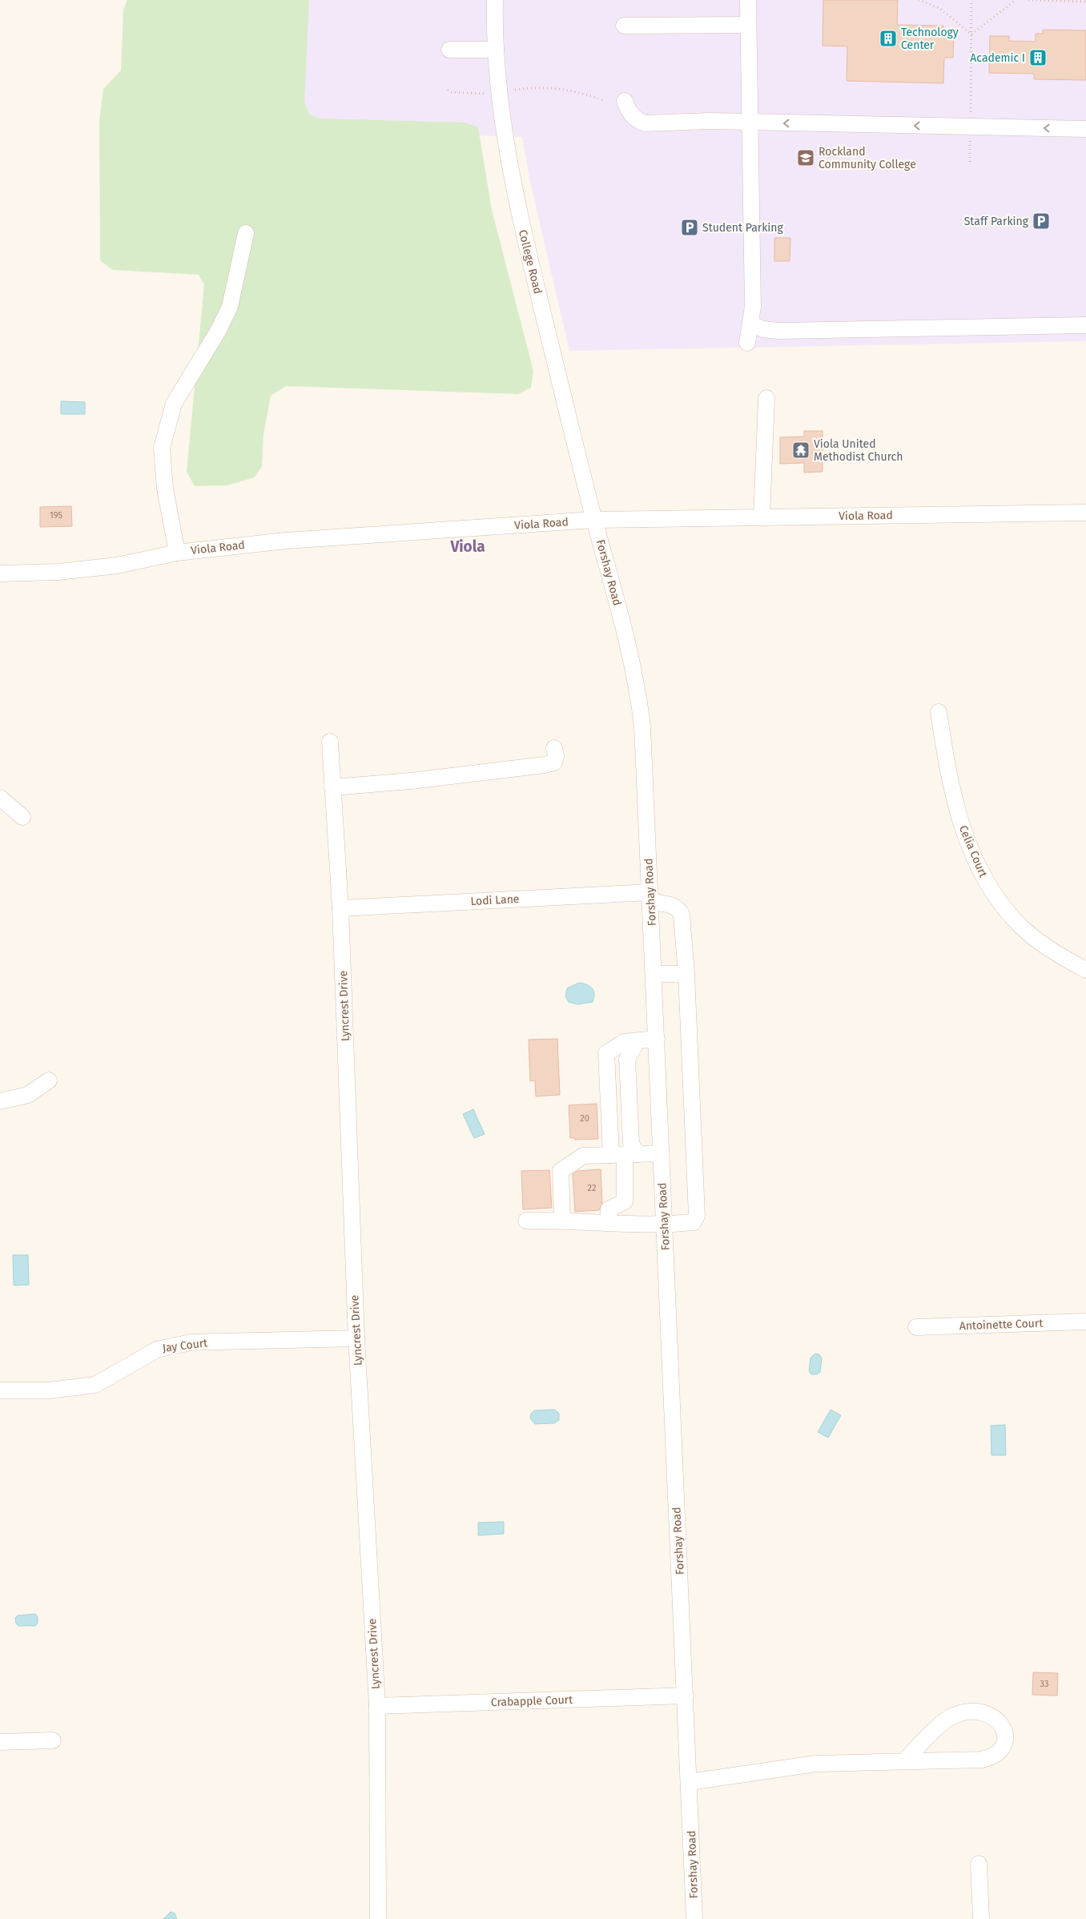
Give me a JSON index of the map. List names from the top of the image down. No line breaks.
{"streets":{"street":["College Road","Viola Road","Forshay Road","Celia Court","Lodi Lane","Lyncrest Drive","Antoinette Court","Jay Court","Crabapple Court"]},"crossings":[["College Road","Viola Road"],["College Road","Forshay Road"],["Viola Road","Forshay Road"],["Forshay Road","Lodi Lane"],["Forshay Road","Crabapple Court"],["Lodi Lane","Lyncrest Drive"],["Lyncrest Drive","Jay Court"],["Lyncrest Drive","Crabapple Court"]],"districts":["Viola"],"places":{"building":["Technology Center","Academic I"],"school or university":["Rockland Community College"],"parking":["Staff Parking","Student Parking"],"temple":["Viola United Methodist Church"]},"house_numbers":["195","20","22","33"]}
